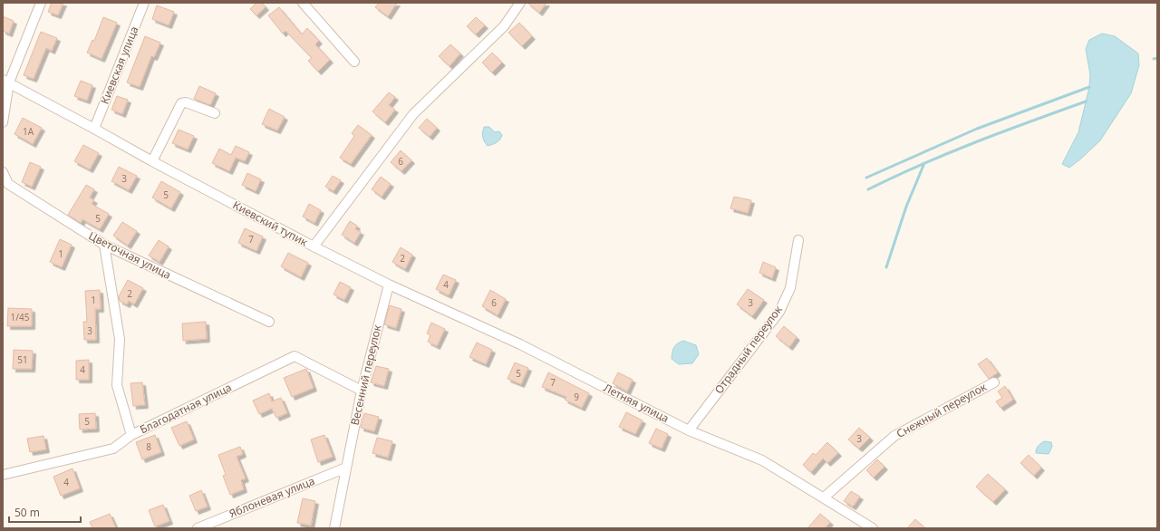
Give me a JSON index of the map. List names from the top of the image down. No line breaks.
{"streets":{"street":["Киевская улица","Киевский тупик","Цветочная улица","Отрадный переулок","Весенний переулок","Летняя улица","Благодатная улица","Снежный переулок","Яблоневая улица"]},"crossings":[["Киевская улица","Киевский тупик"],["Киевский тупик","Весенний переулок"],["Киевский тупик","Летняя улица"],["Отрадный переулок","Летняя улица"],["Весенний переулок","Летняя улица"],["Весенний переулок","Благодатная улица"],["Весенний переулок","Яблоневая улица"],["Летняя улица","Снежный переулок"]],"house_numbers":["1А","6","3","5","5","7","1","2","4","2","1","6","3","1/45","3","51","4","5","7","9","5","3","8","4"],"scale_bar":"50 m"}
